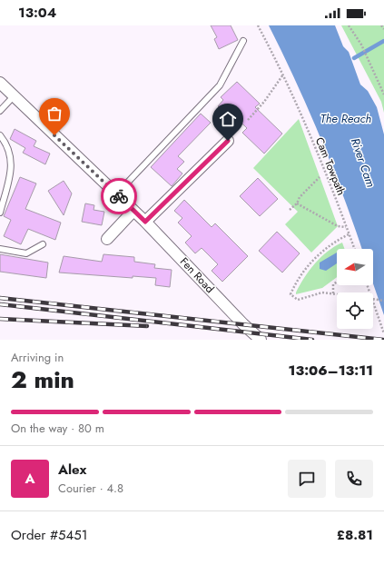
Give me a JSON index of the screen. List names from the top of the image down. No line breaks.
{"streets":{"street":["Fen Road"],"path":["Cam Towpath"]},"water":["The Reach","River Cam"],"north":"left","page":{"status":"13:04","heading":["2 min","Arriving in","13:06–13:11"],"panel":["Alex","Courier · 4.8","Order #5451","£8.81"],"bar":"On the way · 80 m","round":"A"}}
